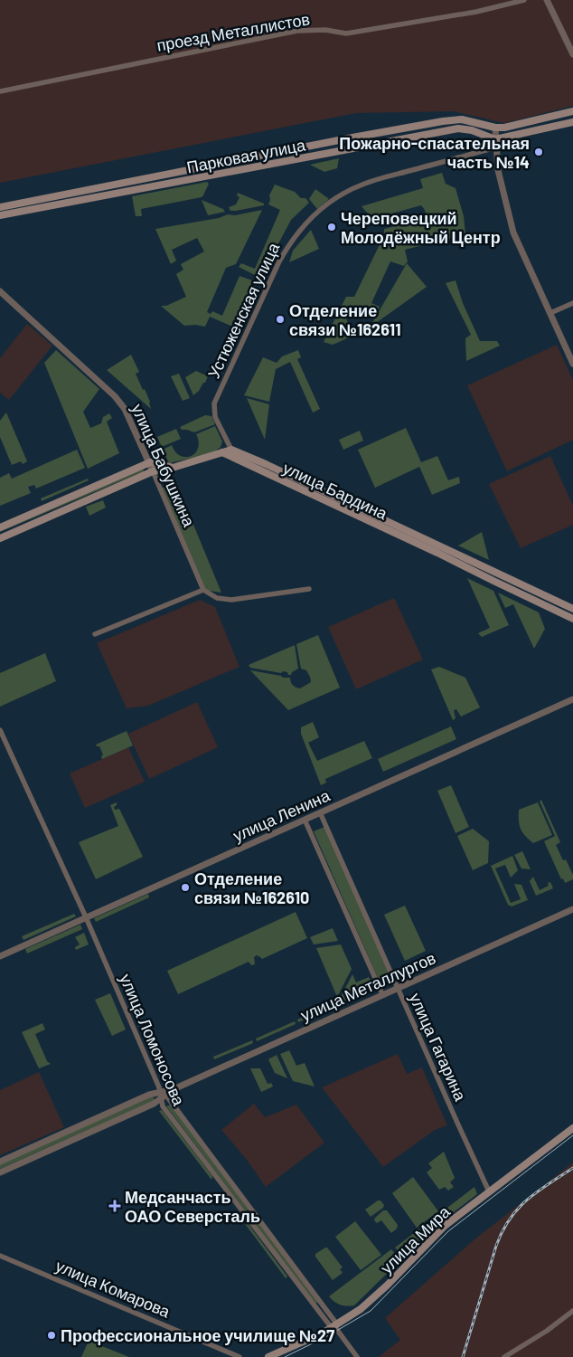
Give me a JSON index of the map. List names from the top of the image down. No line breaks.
{"streets":{"main road":["Парковая улица","улица Бардина","улица Мира"],"street":["проезд Металлистов","Устюженская улица","улица Бабушкина","улица Ленина","улица Металлургов","улица Ломоносова","улица Гагарина","улица Комарова"]},"crossings":[["Устюженская улица","улица Бардина"],["улица Ленина","улица Ломоносова"],["улица Ленина","улица Гагарина"],["улица Металлургов","улица Ломоносова"],["улица Металлургов","улица Гагарина"],["улица Ломоносова","улица Мира"],["улица Гагарина","улица Мира"]],"places":{"other":["Пожарно-спасательная часть №14","Череповецкий Молодёжный Центр","Отделение связи №162611","Отделение связи №162610","Профессиональное училище №27"],"health":["Медсанчасть ОАО Северсталь"]}}
